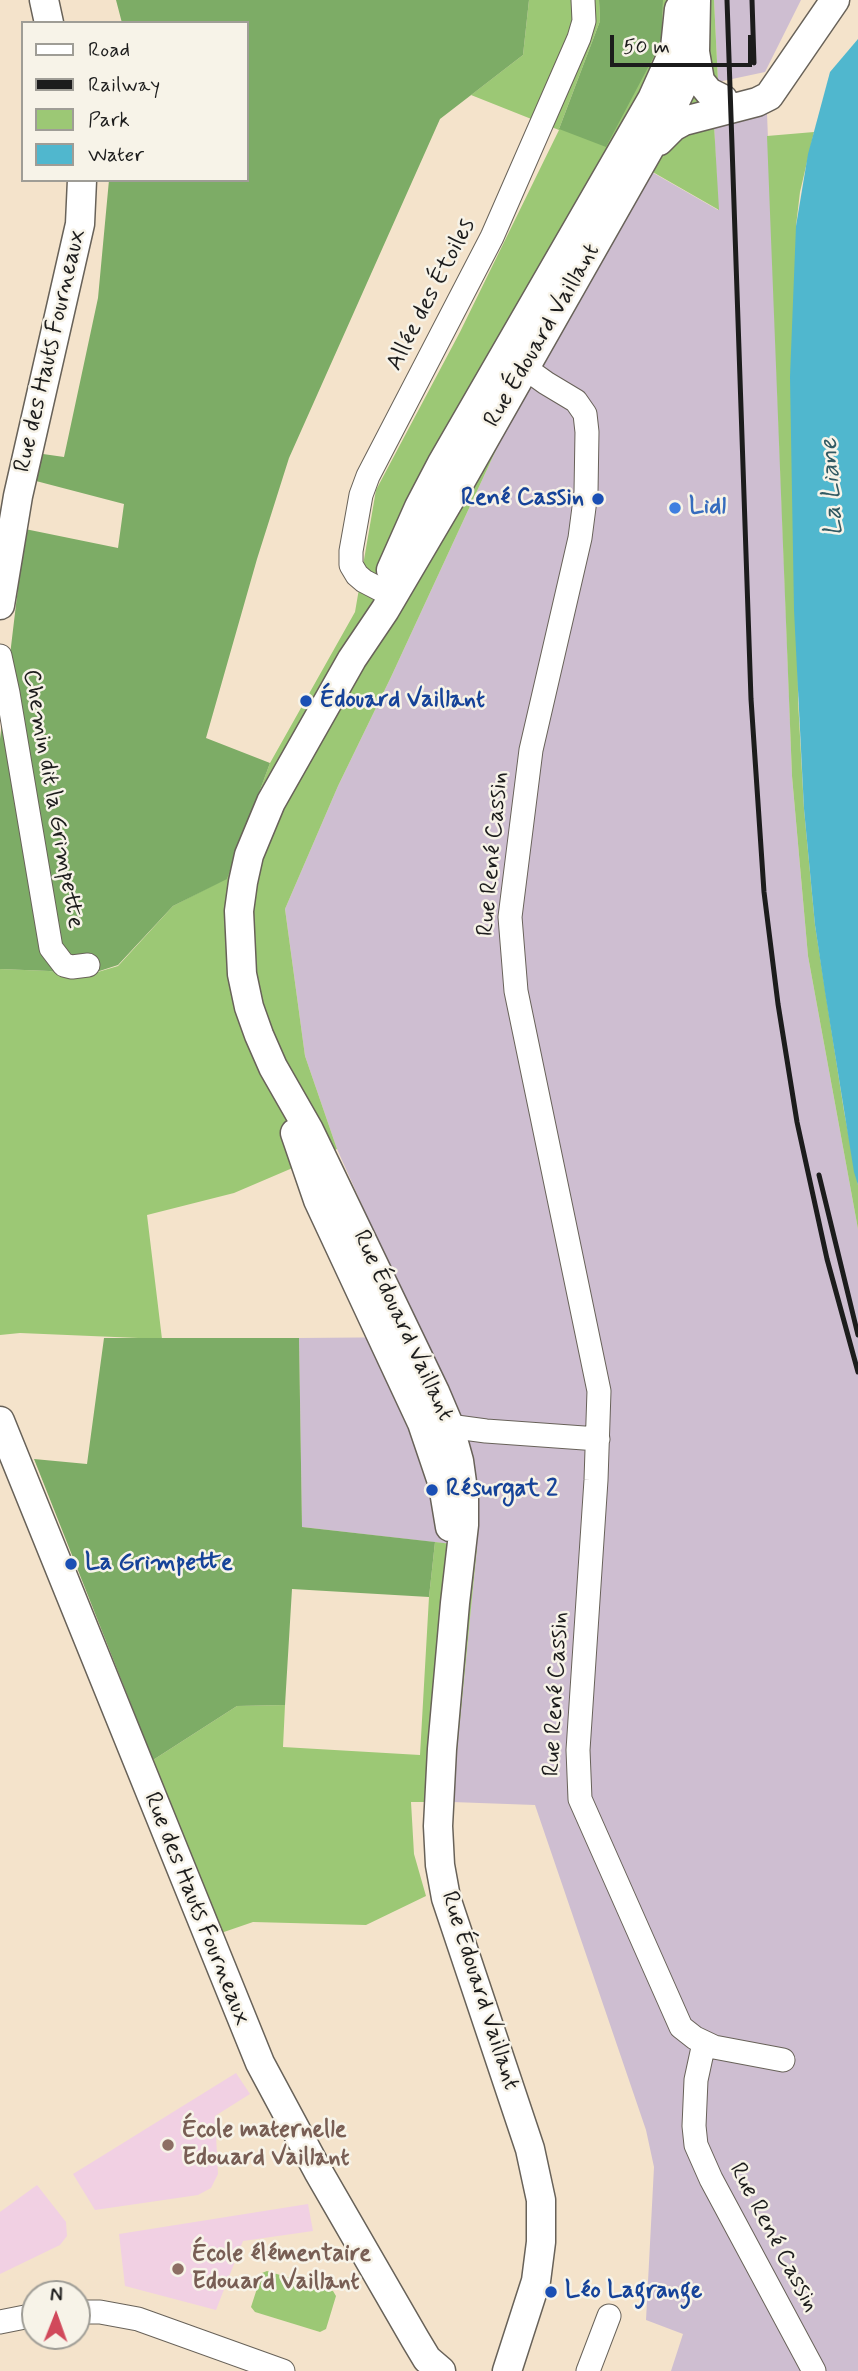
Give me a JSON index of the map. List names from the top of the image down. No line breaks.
{"streets":{"street":["Allée des Étoiles","Rue Édouard Vaillant","Rue des Hauts Fourneaux","Chemin dit la Grimpette","Rue René Cassin"]},"crossings":[["Allée des Étoiles","Rue Édouard Vaillant"],["Rue Édouard Vaillant","Rue René Cassin"]],"water":["La Liane"],"places":["René Cassin","Lidl","Édouard Vaillant","Résurgat 2","La Grimpette","École maternelle Edouard Vaillant","École élémentaire Edouard Vaillant","Léo Lagrange"],"legend":["Road","Railway","Park","Water"],"scale_bar":"50 m","north":"top"}
